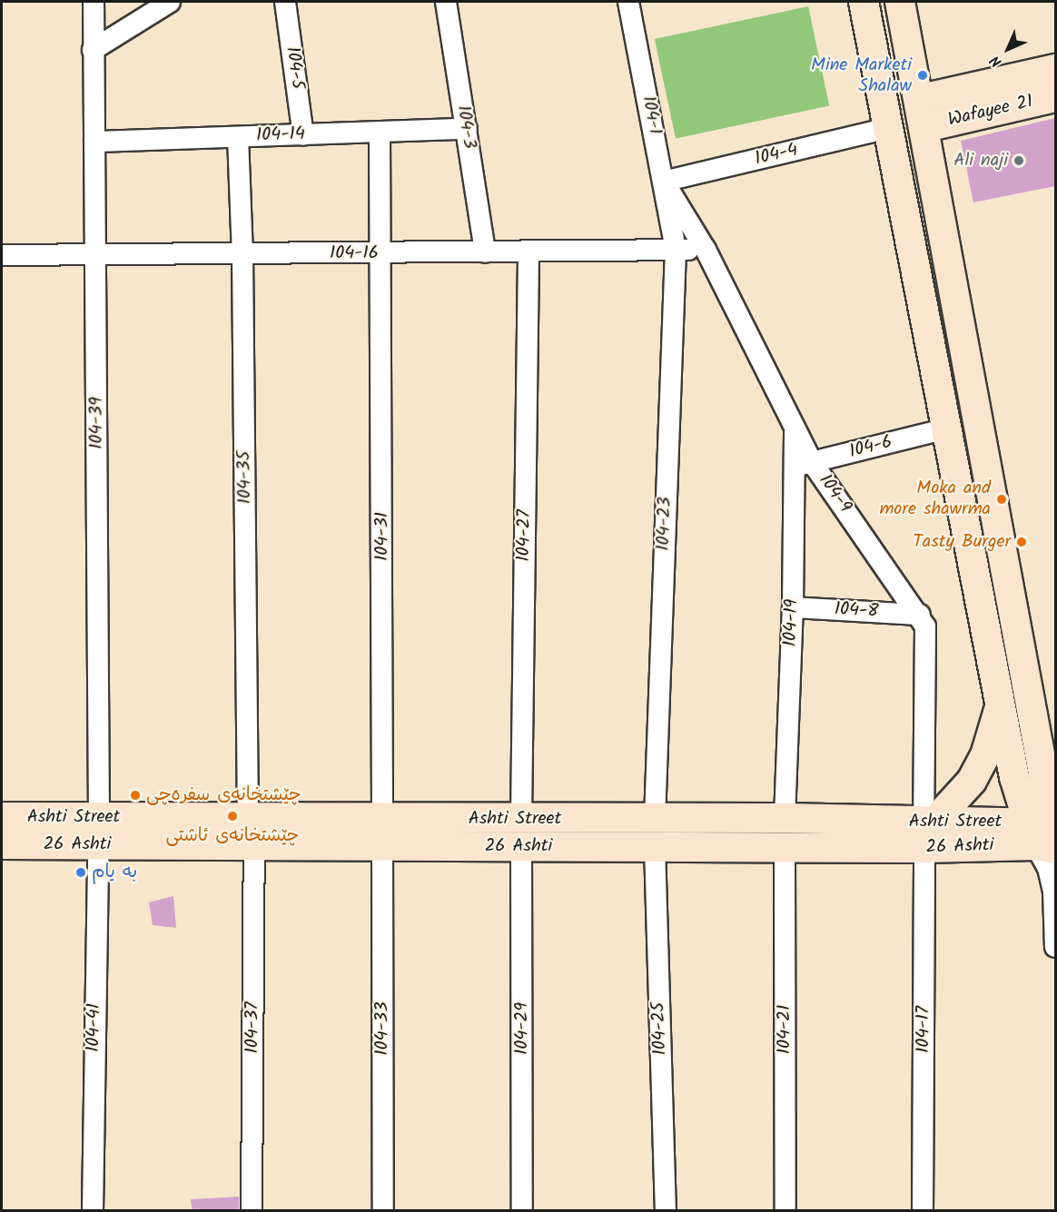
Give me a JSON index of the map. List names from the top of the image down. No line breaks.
{"streets":{"main road":["Wafayee 21","Ashti Street","26 Ashti"],"street":["104-5","104-1","104-3","104-14","104-4","104-16","104-39","104-6","104-35","104-9","104-23","104-27","104-31","104-8","104-19","104-41","104-37","104-33","104-29","104-25","104-21","104-17"]},"crossings":[["104-5","104-14"],["104-1","104-4"],["104-1","104-16"],["104-1","104-23"],["104-3","104-14"],["104-3","104-16"],["104-14","104-39"],["104-14","104-35"],["104-14","104-31"],["104-16","104-39"],["104-16","104-35"],["104-16","104-23"],["104-16","104-27"],["104-16","104-31"],["104-16","104-19"],["104-39","Ashti Street"],["104-39","26 Ashti"],["104-39","104-41"],["104-6","104-9"],["104-6","104-19"],["104-35","Ashti Street"],["104-9","104-8"],["104-9","104-19"],["104-9","Ashti Street"],["104-9","26 Ashti"],["104-9","104-17"],["104-23","Ashti Street"],["104-27","Ashti Street"],["104-31","Ashti Street"],["104-31","26 Ashti"],["104-31","104-33"],["104-8","104-19"],["104-19","Ashti Street"],["Ashti Street","26 Ashti"],["Ashti Street","104-41"],["Ashti Street","104-33"],["Ashti Street","104-17"],["26 Ashti","104-41"],["26 Ashti","104-37"],["26 Ashti","104-33"],["26 Ashti","104-29"],["26 Ashti","104-25"],["26 Ashti","104-21"],["26 Ashti","104-17"]],"places":["Mine Marketi Shalaw","Ali naji","Moka and more shawrma","Tasty Burger","چێشتخانەی سفرەچی","چێشتخانەی ئاشتی","به يام"],"north":"bottom left"}
